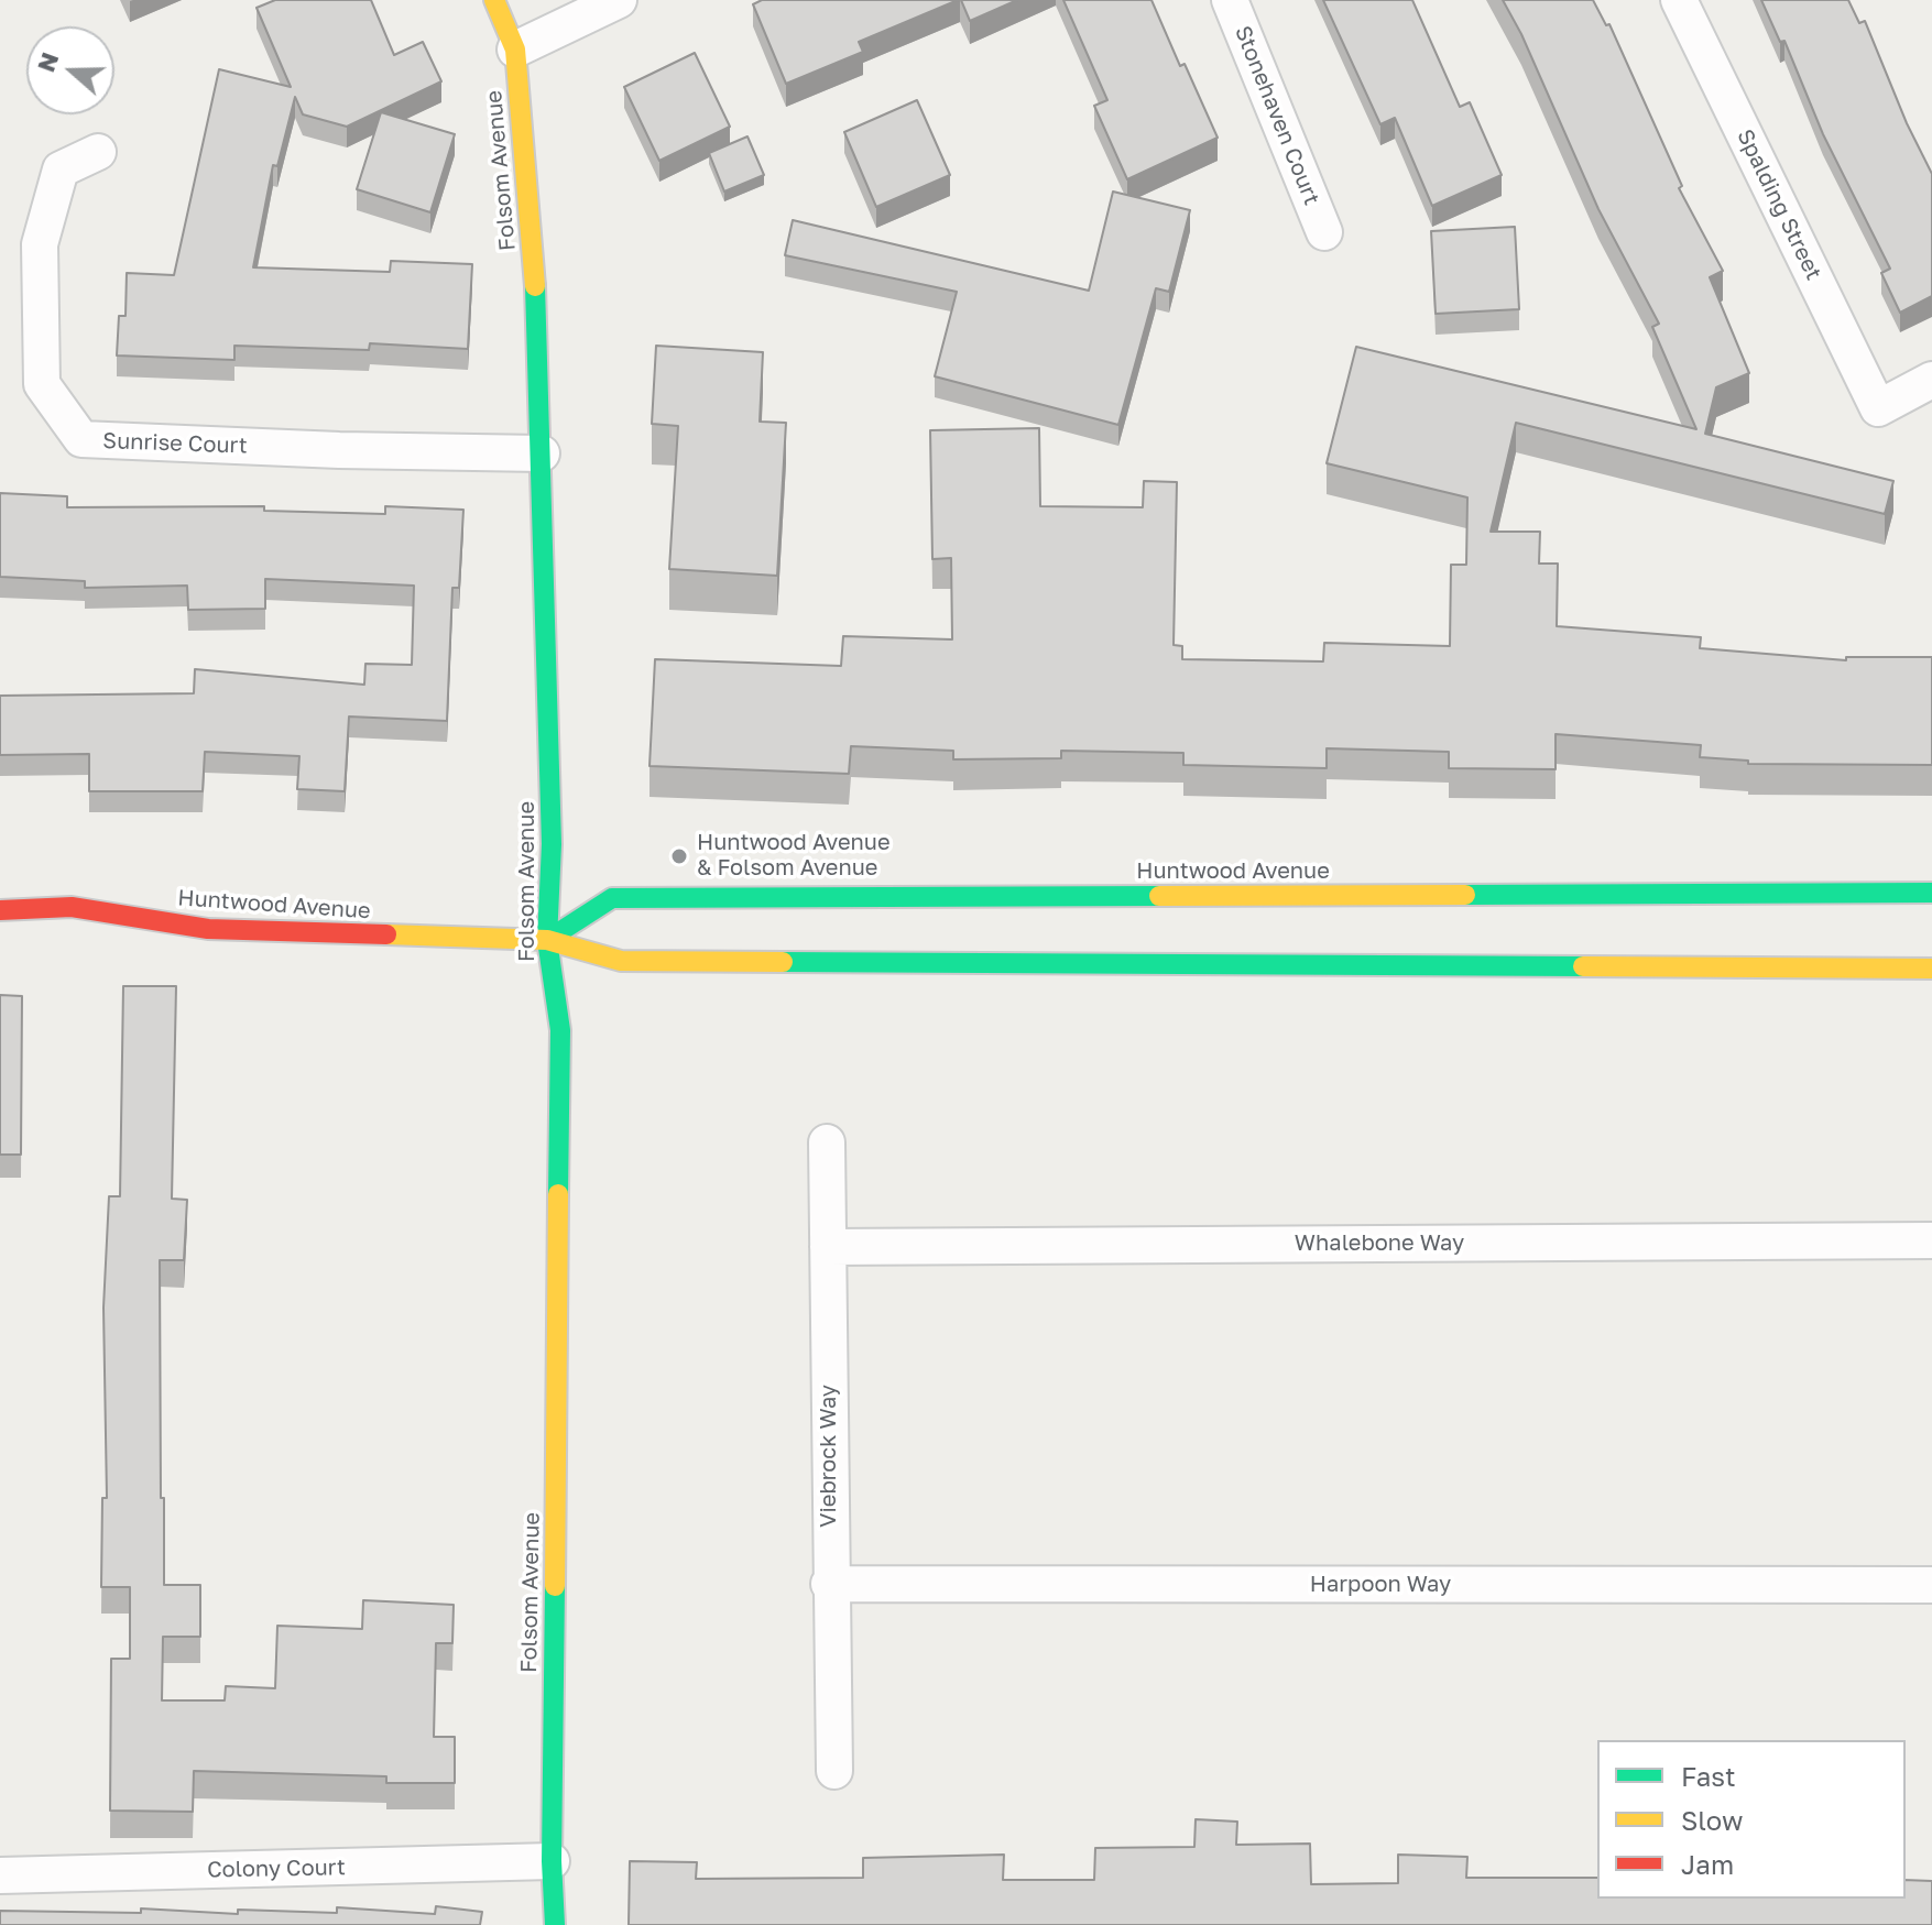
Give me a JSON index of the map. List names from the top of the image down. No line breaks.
{"streets":{"street":["Stonehaven Court","Folsom Avenue","Spalding Street","Sunrise Court","Huntwood Avenue","Whalebone Way","Viebrock Way","Harpoon Way","Colony Court"]},"crossings":[["Folsom Avenue","Sunrise Court"],["Folsom Avenue","Huntwood Avenue"],["Folsom Avenue","Colony Court"],["Whalebone Way","Viebrock Way"],["Viebrock Way","Harpoon Way"]],"places":["Huntwood Avenue & Folsom Avenue"],"legend":["Fast","Slow","Jam"],"north":"left"}
